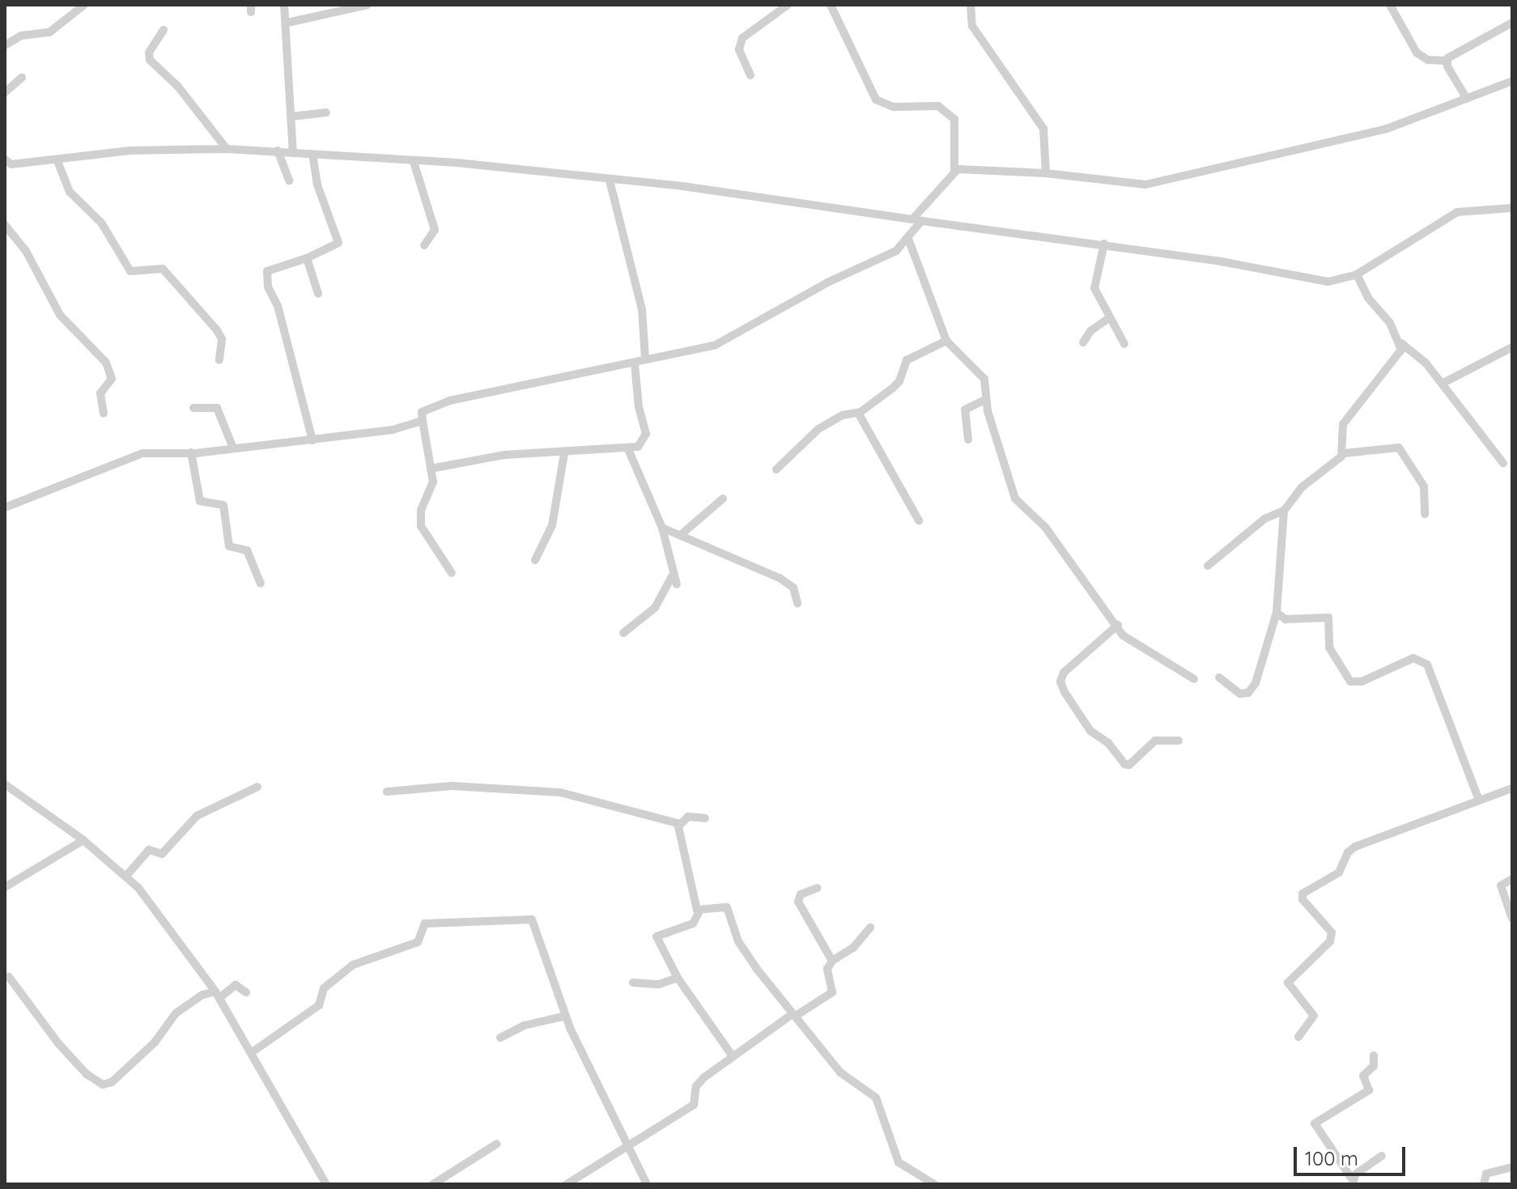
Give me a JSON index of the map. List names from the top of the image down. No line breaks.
{"scale_bar":"100 m"}
